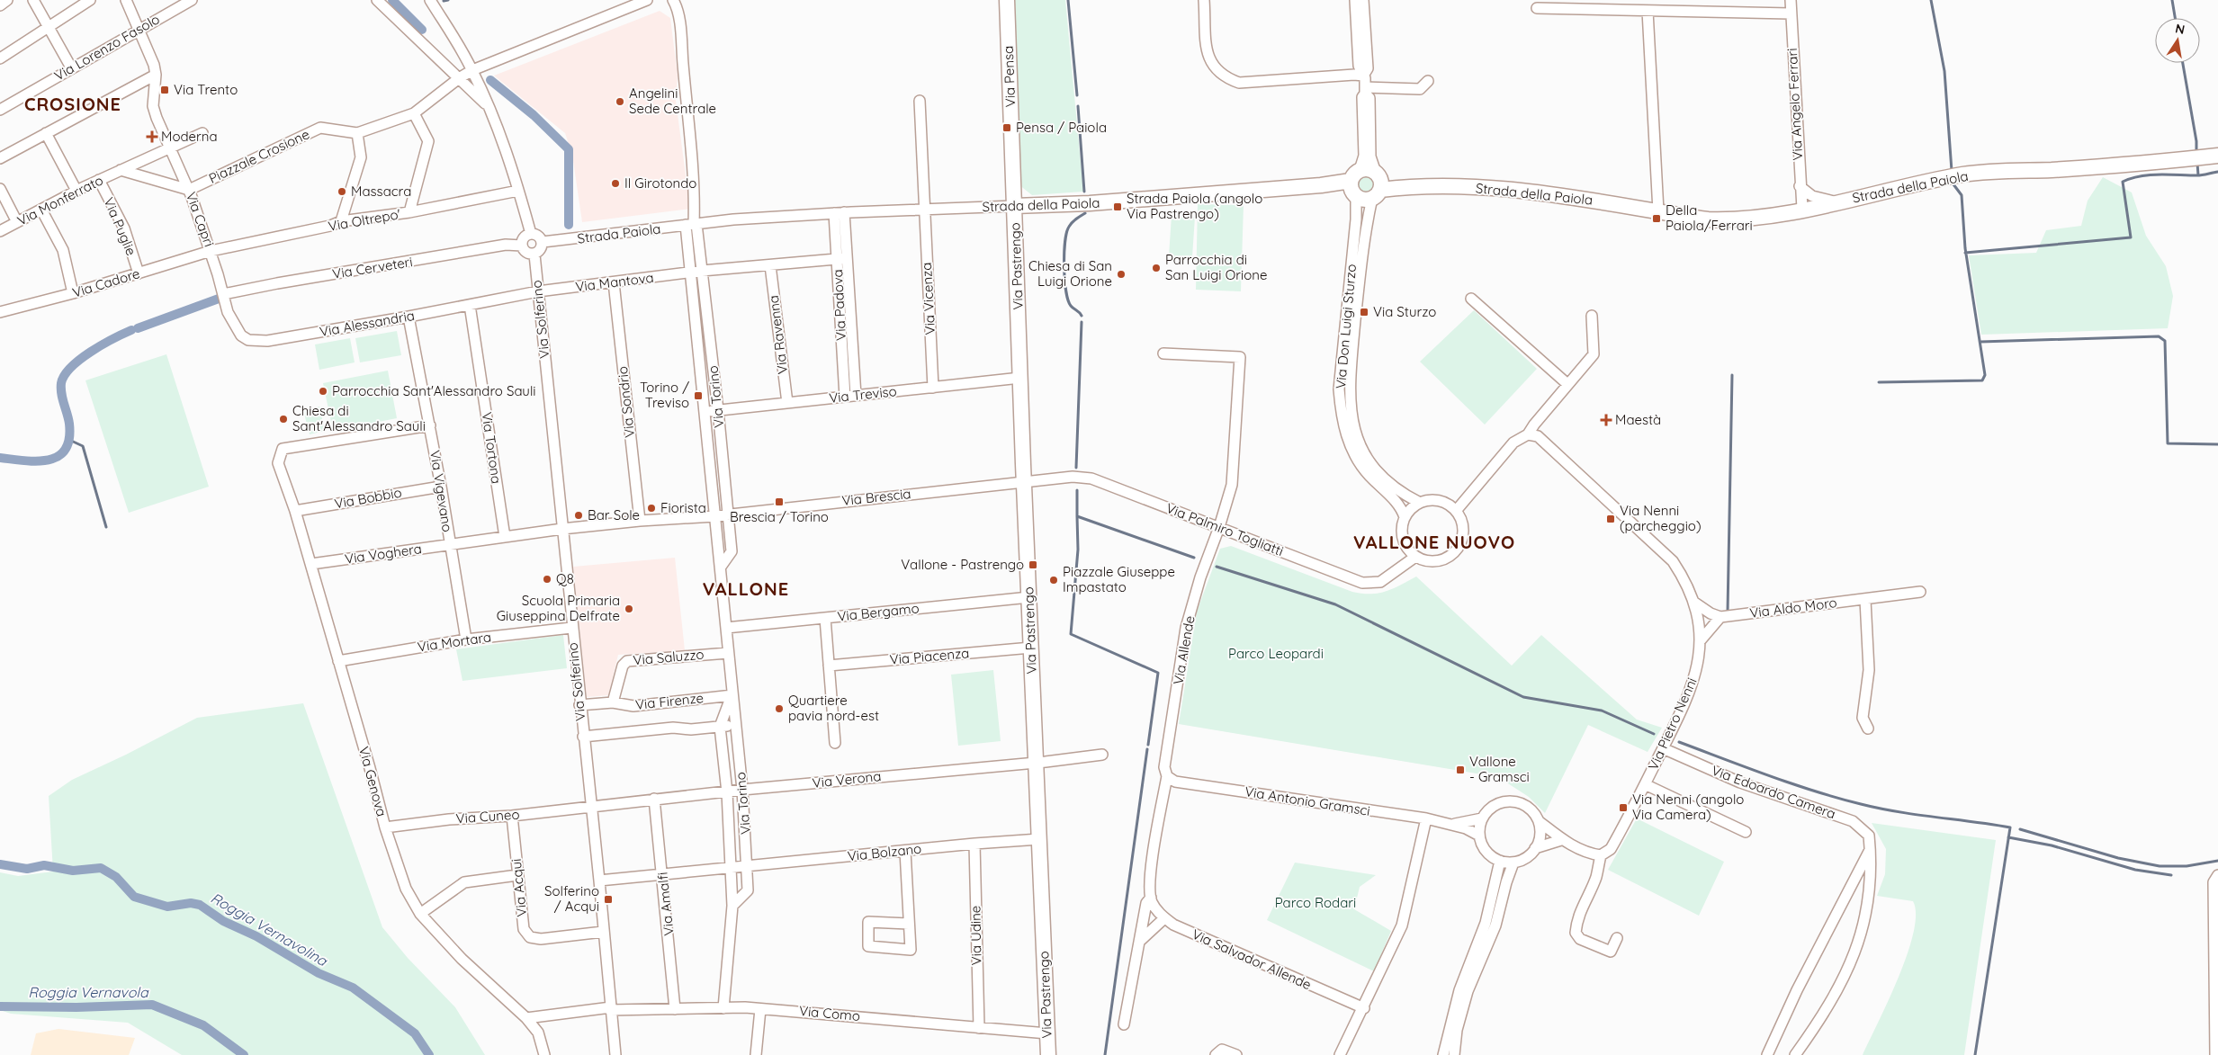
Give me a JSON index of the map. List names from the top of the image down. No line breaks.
{"streets":{"street":["Via Lorenzo Fasolo","Via Pensa","Via Angelo Ferrari","Piazzale Crosione","Strada della Paiola","Via Monferrato","Via Capri","Via Oltrepo'","Via Puglie","Strada Paiola","Via Pastrengo","Via Cerveteri","Via Mantova","Via Cadore","Via Vicenza","Via Padova","Via Solferino","Via Alessandria","Via Don Luigi Sturzo","Via Ravenna","Via Treviso","Via Torino","Via Sondrio","Via Tortona","Via Vigevano","Via Brescia","Via Bobbio","Via Palmiro Togliatti","Via Voghera","Via Aldo Moro","Via Bergamo","Via Mortara","Via Allende","Via Piacenza","Via Saluzzo","Via Firenze","Via Pietro Nenni","Via Verona","Via Genova","Via Edoardo Camera","Via Antonio Gramsci","Via Cuneo","Via Bolzano","Via Acqui","Via Amalfi","Via Udine","Via Salvador Allende","Via Como"]},"crossings":[["Via Pensa","Strada della Paiola"],["Via Pensa","Via Pastrengo"],["Via Angelo Ferrari","Strada della Paiola"],["Piazzale Crosione","Via Capri"],["Strada della Paiola","Strada Paiola"],["Strada della Paiola","Via Pastrengo"],["Strada della Paiola","Via Vicenza"],["Strada della Paiola","Via Padova"],["Strada della Paiola","Via Don Luigi Sturzo"],["Strada della Paiola","Via Torino"],["Via Monferrato","Via Capri"],["Via Monferrato","Via Puglie"],["Via Capri","Via Oltrepo'"],["Via Capri","Via Cerveteri"],["Via Capri","Via Cadore"],["Via Capri","Via Alessandria"],["Via Oltrepo'","Via Cadore"],["Via Puglie","Via Cadore"],["Strada Paiola","Via Cerveteri"],["Strada Paiola","Via Solferino"],["Strada Paiola","Via Torino"],["Via Pastrengo","Via Treviso"],["Via Pastrengo","Via Brescia"],["Via Pastrengo","Via Palmiro Togliatti"],["Via Pastrengo","Via Bergamo"],["Via Pastrengo","Via Piacenza"],["Via Pastrengo","Via Verona"],["Via Pastrengo","Via Bolzano"],["Via Pastrengo","Via Como"],["Via Cerveteri","Via Solferino"],["Via Cerveteri","Via Alessandria"],["Via Mantova","Via Solferino"],["Via Mantova","Via Alessandria"],["Via Mantova","Via Torino"],["Via Mantova","Via Sondrio"],["Via Vicenza","Via Treviso"],["Via Padova","Via Treviso"],["Via Solferino","Via Alessandria"],["Via Solferino","Via Voghera"],["Via Solferino","Via Mortara"],["Via Solferino","Via Firenze"],["Via Solferino","Via Verona"],["Via Solferino","Via Cuneo"],["Via Solferino","Via Bolzano"],["Via Solferino","Via Acqui"],["Via Solferino","Via Como"],["Via Alessandria","Via Tortona"],["Via Alessandria","Via Vigevano"],["Via Don Luigi Sturzo","Via Palmiro Togliatti"],["Via Ravenna","Via Treviso"],["Via Treviso","Via Torino"],["Via Torino","Via Brescia"],["Via Torino","Via Bergamo"],["Via Torino","Via Saluzzo"],["Via Torino","Via Firenze"],["Via Torino","Via Verona"],["Via Torino","Via Bolzano"],["Via Torino","Via Como"],["Via Sondrio","Via Brescia"],["Via Sondrio","Via Voghera"],["Via Tortona","Via Voghera"],["Via Vigevano","Via Bobbio"],["Via Vigevano","Via Voghera"],["Via Vigevano","Via Mortara"],["Via Vigevano","Via Genova"],["Via Brescia","Via Palmiro Togliatti"],["Via Brescia","Via Voghera"],["Via Bobbio","Via Genova"],["Via Palmiro Togliatti","Via Allende"],["Via Voghera","Via Genova"],["Via Mortara","Via Genova"],["Via Allende","Via Antonio Gramsci"],["Via Saluzzo","Via Firenze"],["Via Pietro Nenni","Via Edoardo Camera"],["Via Verona","Via Cuneo"],["Via Verona","Via Amalfi"],["Via Genova","Via Cuneo"],["Via Genova","Via Como"],["Via Cuneo","Via Acqui"],["Via Bolzano","Via Amalfi"],["Via Bolzano","Via Udine"],["Via Amalfi","Via Como"],["Via Udine","Via Como"]],"districts":["CROSIONE","VALLONE NUOVO","VALLONE"],"water":["Roggia Vernavolina","Roggia Vernavola"],"parks":["Parco Leopardi","Parco Rodari"],"places":{"transit":["Via Trento","Pensa / Paiola","Strada Paiola (angolo Via Pastrengo)","Della Paiola/Ferrari","Via Sturzo","Torino / Treviso","Brescia / Torino","Via Nenni (parcheggio)","Vallone - Pastrengo","Vallone - Gramsci","Via Nenni (angolo Via Camera)","Solferino / Acqui"],"other":["Angelini Sede Centrale","Il Girotondo","Massacra","Parrocchia di San Luigi Orione","Chiesa di San Luigi Orione","Parrocchia Sant'Alessandro Sauli","Chiesa di Sant'Alessandro Sauli","Fiorista","Bar Sole","Q8","Piazzale Giuseppe Impastato","Scuola Primaria Giuseppina Delfrate","Quartiere pavia nord-est"],"health":["Moderna","Maestà"]},"north":"top"}
